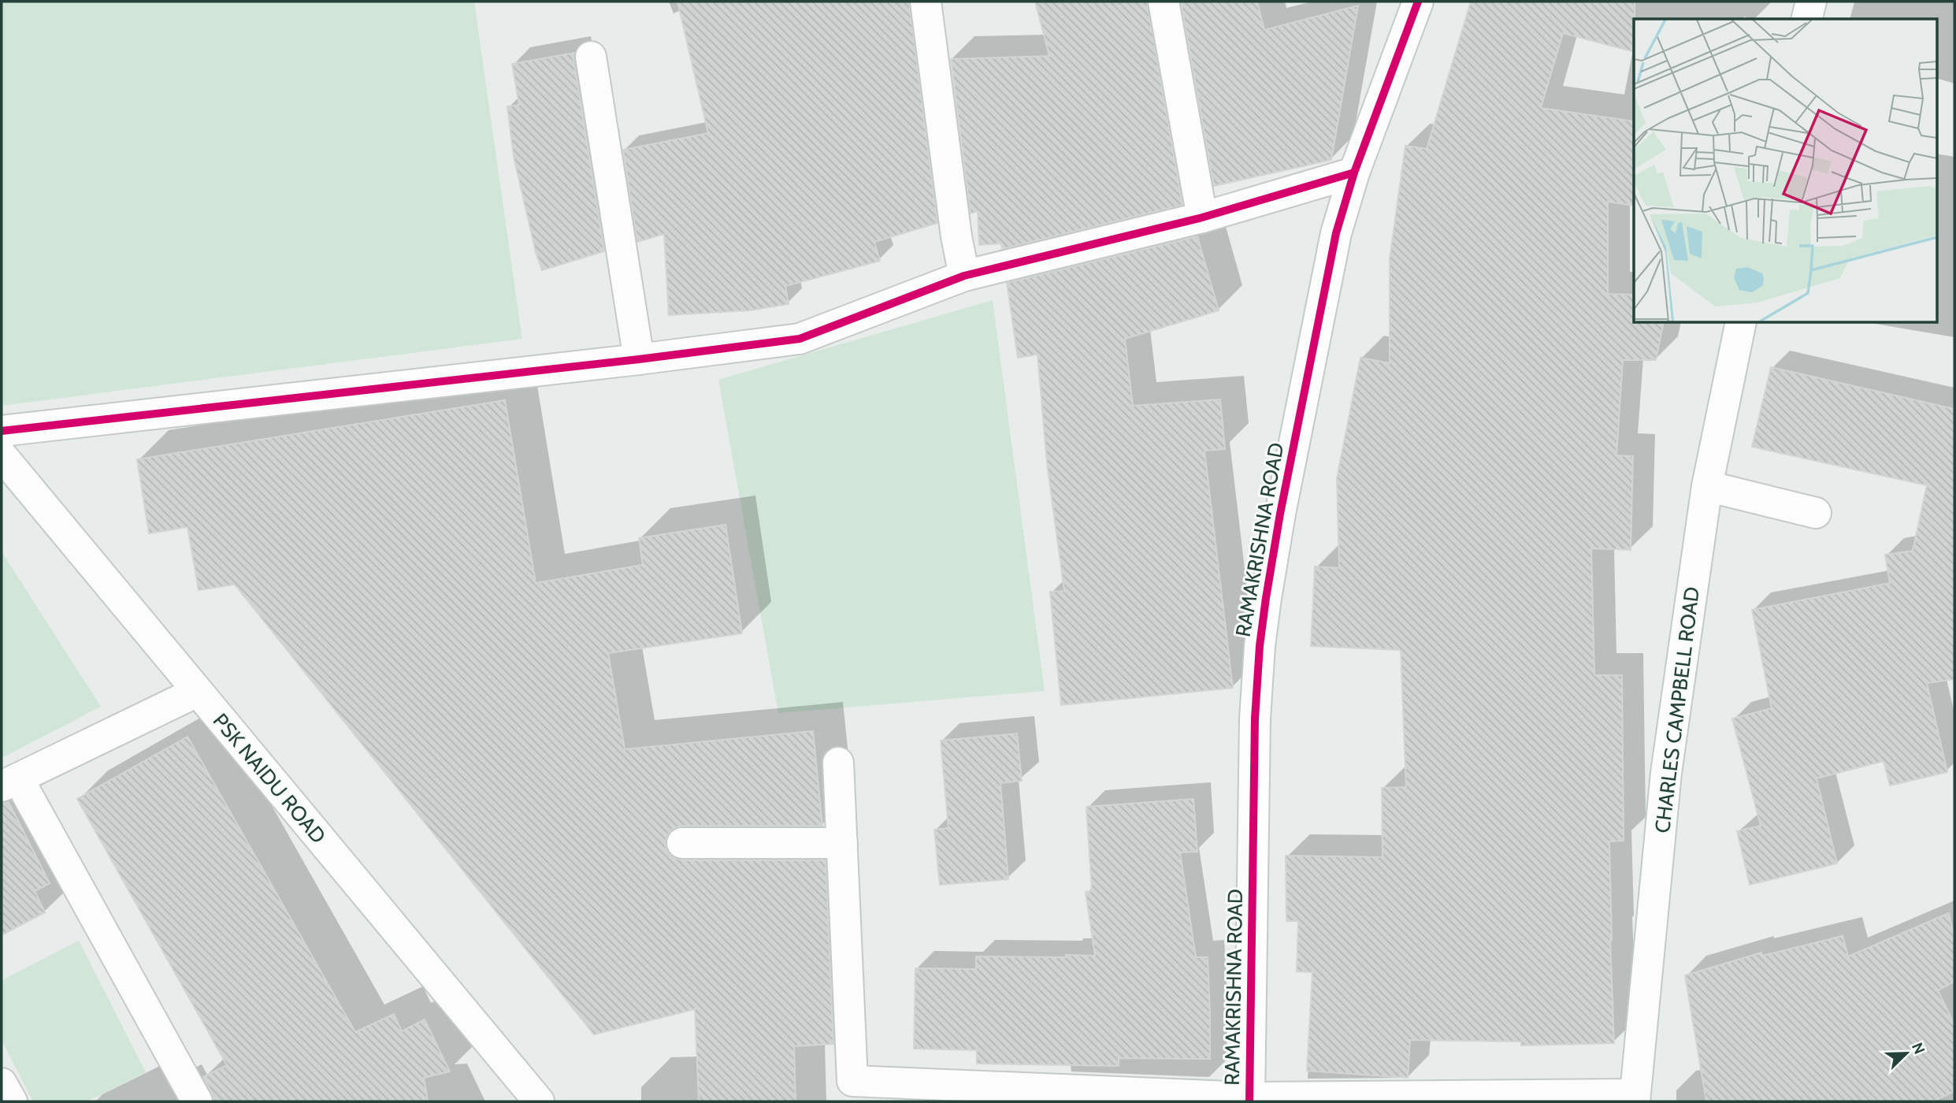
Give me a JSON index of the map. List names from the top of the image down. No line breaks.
{"streets":{"street":["RAMAKRISHNA ROAD","CHARLES CAMPBELL ROAD","PSK NAIDU ROAD"]},"north":"top right"}
